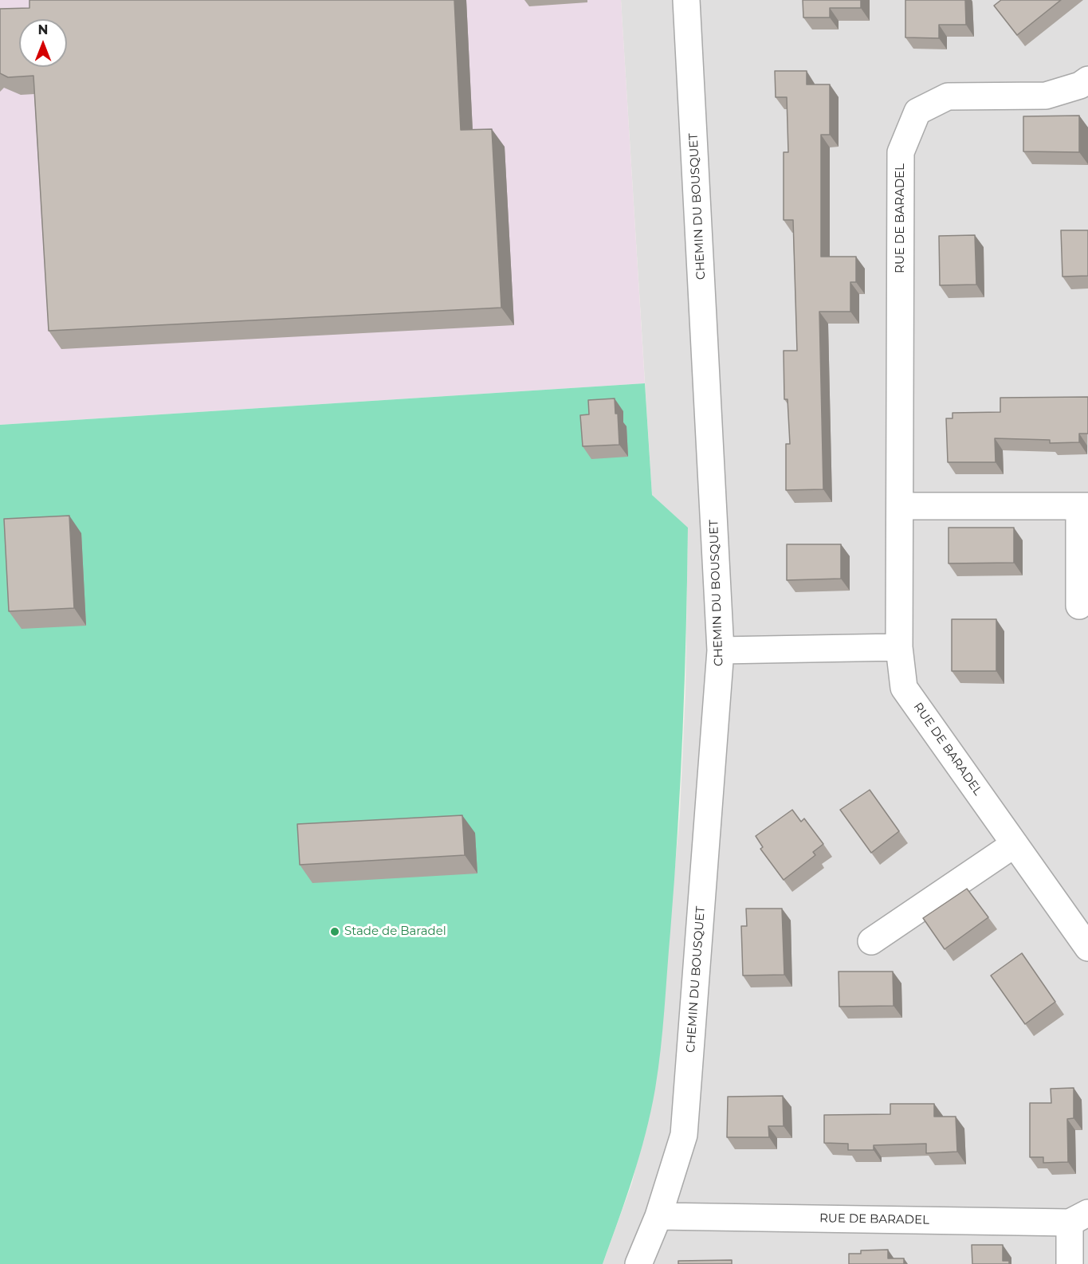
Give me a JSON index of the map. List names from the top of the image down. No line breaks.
{"streets":{"street":["CHEMIN DU BOUSQUET","RUE DE BARADEL"]},"crossings":[["CHEMIN DU BOUSQUET","RUE DE BARADEL"]],"places":["Stade de Baradel"],"north":"top"}
